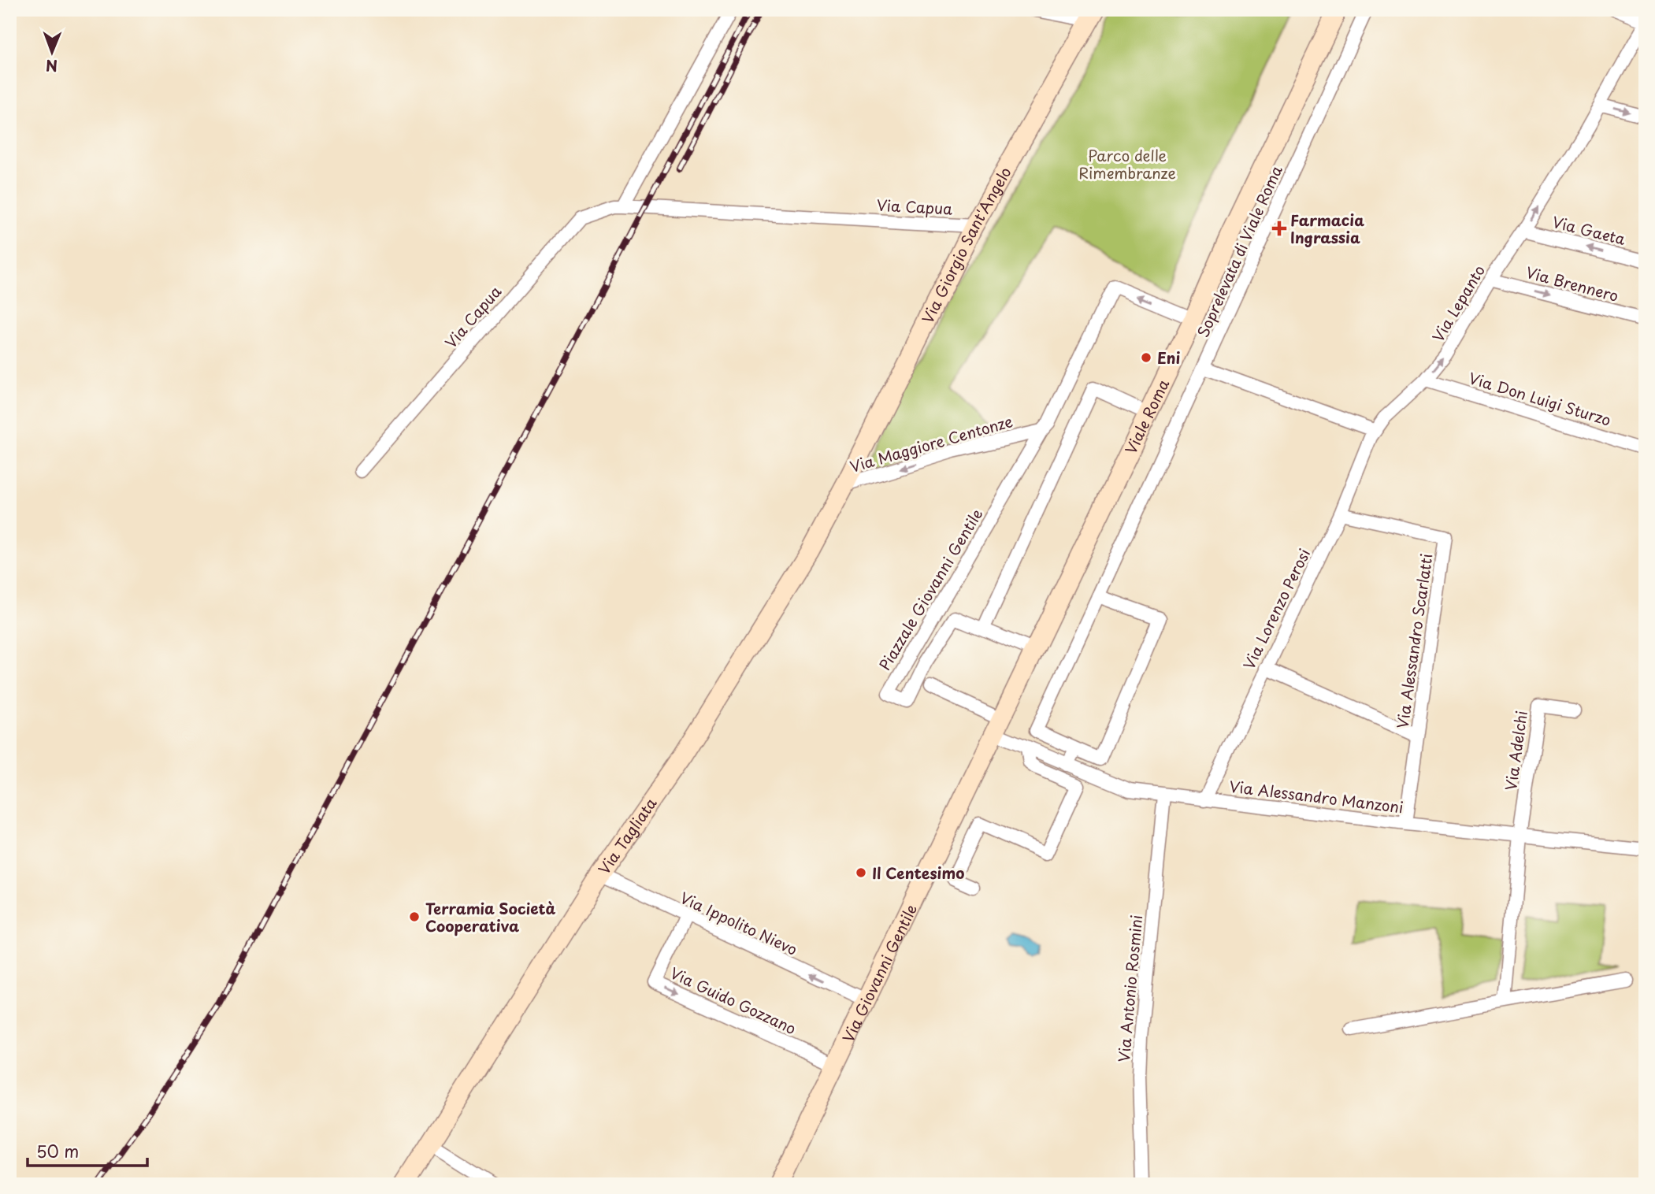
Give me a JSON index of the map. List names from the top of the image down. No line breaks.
{"streets":{"street":["Via Capua","Via Gaeta","Via Giorgio Sant'Angelo","Soprelevata di Viale Roma","Via Brennero","Via Lepanto","Via Don Luigi Sturzo","Viale Roma","Via Maggiore Centonze","Piazzale Giovanni Gentile","Via Lorenzo Perosi","Via Alessandro Scarlatti","Via Adelchi","Via Alessandro Manzoni","Via Tagliata","Via Ippolito Nievo","Via Giovanni Gentile","Via Antonio Rosmini","Via Guido Gozzano"]},"crossings":[["Via Capua","Via Giorgio Sant'Angelo"],["Via Gaeta","Via Lepanto"],["Via Giorgio Sant'Angelo","Via Maggiore Centonze"],["Via Giorgio Sant'Angelo","Via Tagliata"],["Via Brennero","Via Lepanto"],["Via Lepanto","Via Don Luigi Sturzo"],["Via Lepanto","Via Lorenzo Perosi"],["Viale Roma","Piazzale Giovanni Gentile"],["Viale Roma","Via Alessandro Manzoni"],["Viale Roma","Via Giovanni Gentile"],["Via Maggiore Centonze","Piazzale Giovanni Gentile"],["Via Maggiore Centonze","Via Tagliata"],["Via Lorenzo Perosi","Via Alessandro Scarlatti"],["Via Lorenzo Perosi","Via Alessandro Manzoni"],["Via Alessandro Scarlatti","Via Alessandro Manzoni"],["Via Adelchi","Via Alessandro Manzoni"],["Via Alessandro Manzoni","Via Giovanni Gentile"],["Via Alessandro Manzoni","Via Antonio Rosmini"],["Via Tagliata","Via Ippolito Nievo"],["Via Ippolito Nievo","Via Giovanni Gentile"],["Via Ippolito Nievo","Via Guido Gozzano"],["Via Giovanni Gentile","Via Guido Gozzano"]],"one_way":["Via Gaeta","Via Brennero","Via Lepanto","Via Maggiore Centonze","Via Ippolito Nievo"],"parks":["Parco delle Rimembranze"],"places":{"health":["Farmacia Ingrassia"],"other":["Eni","Il Centesimo","Terramia Società Cooperativa"]},"scale_bar":"50 m","north":"bottom"}
